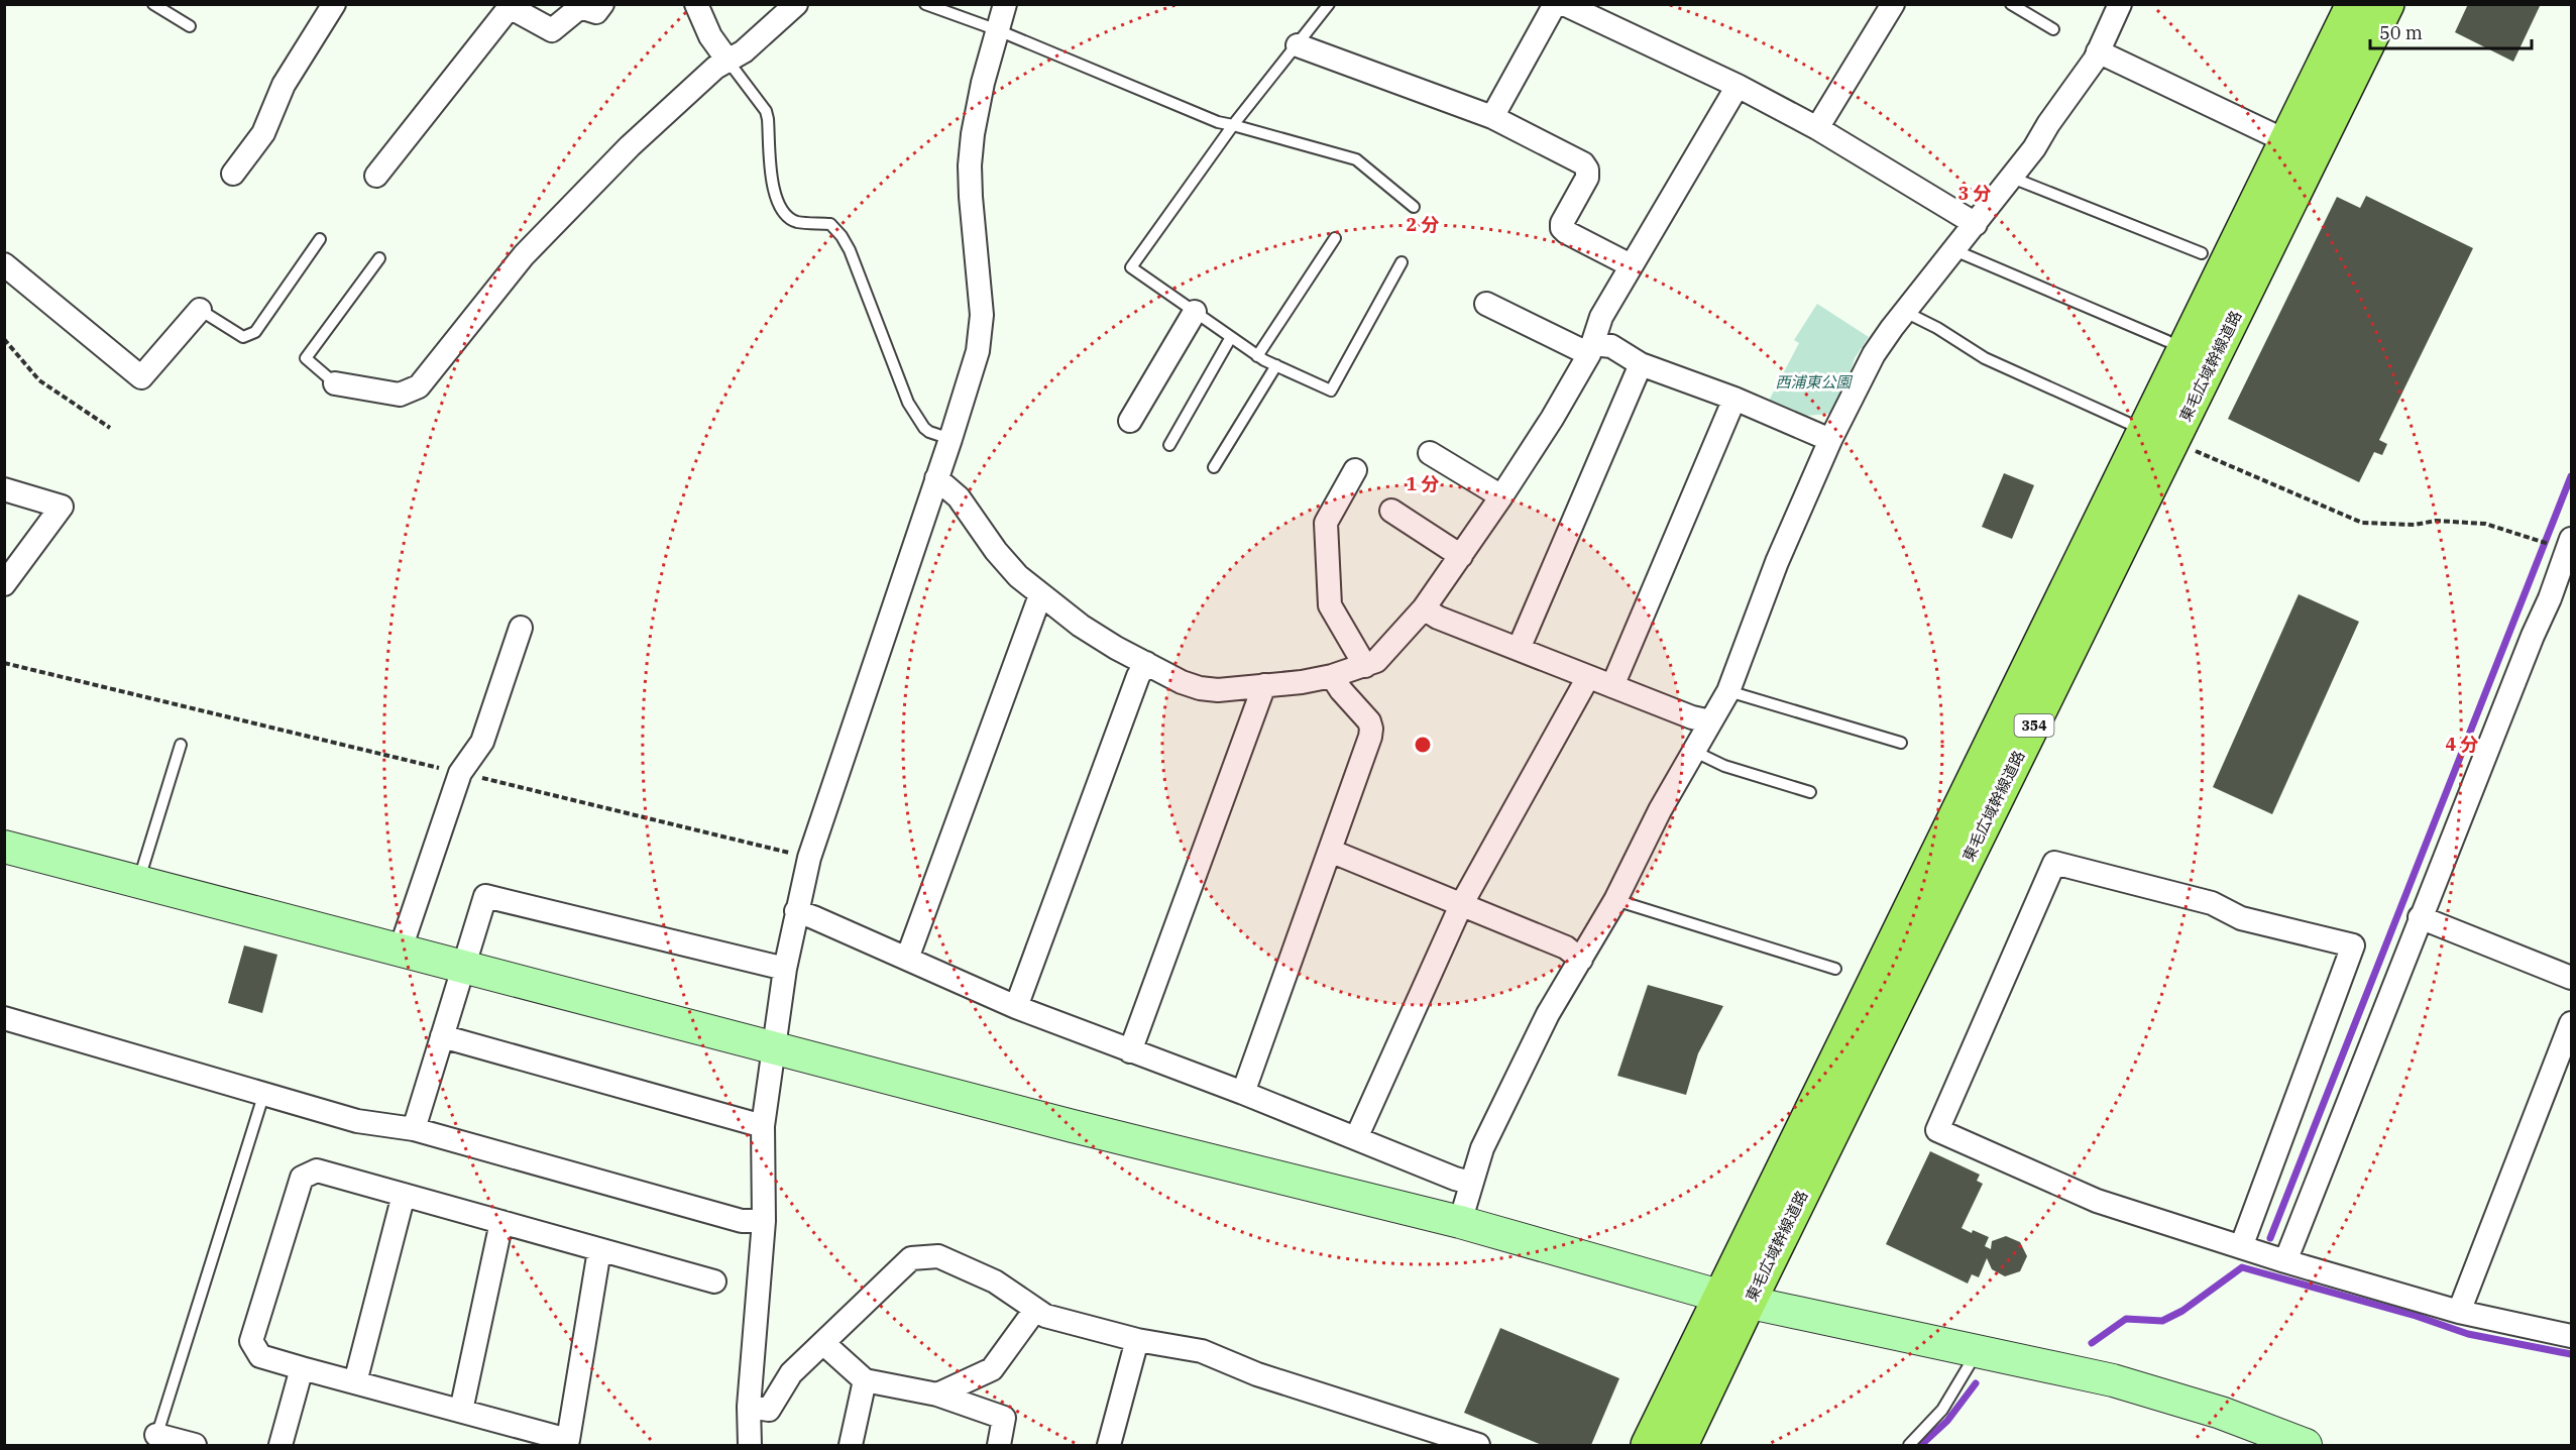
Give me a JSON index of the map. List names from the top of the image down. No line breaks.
{"streets":{"highway":["東毛広域幹線道路","354"]},"parks":["西浦東公園"],"scale_bar":"50 m","rings":["3 分","2 分","1 分","4 分"]}
